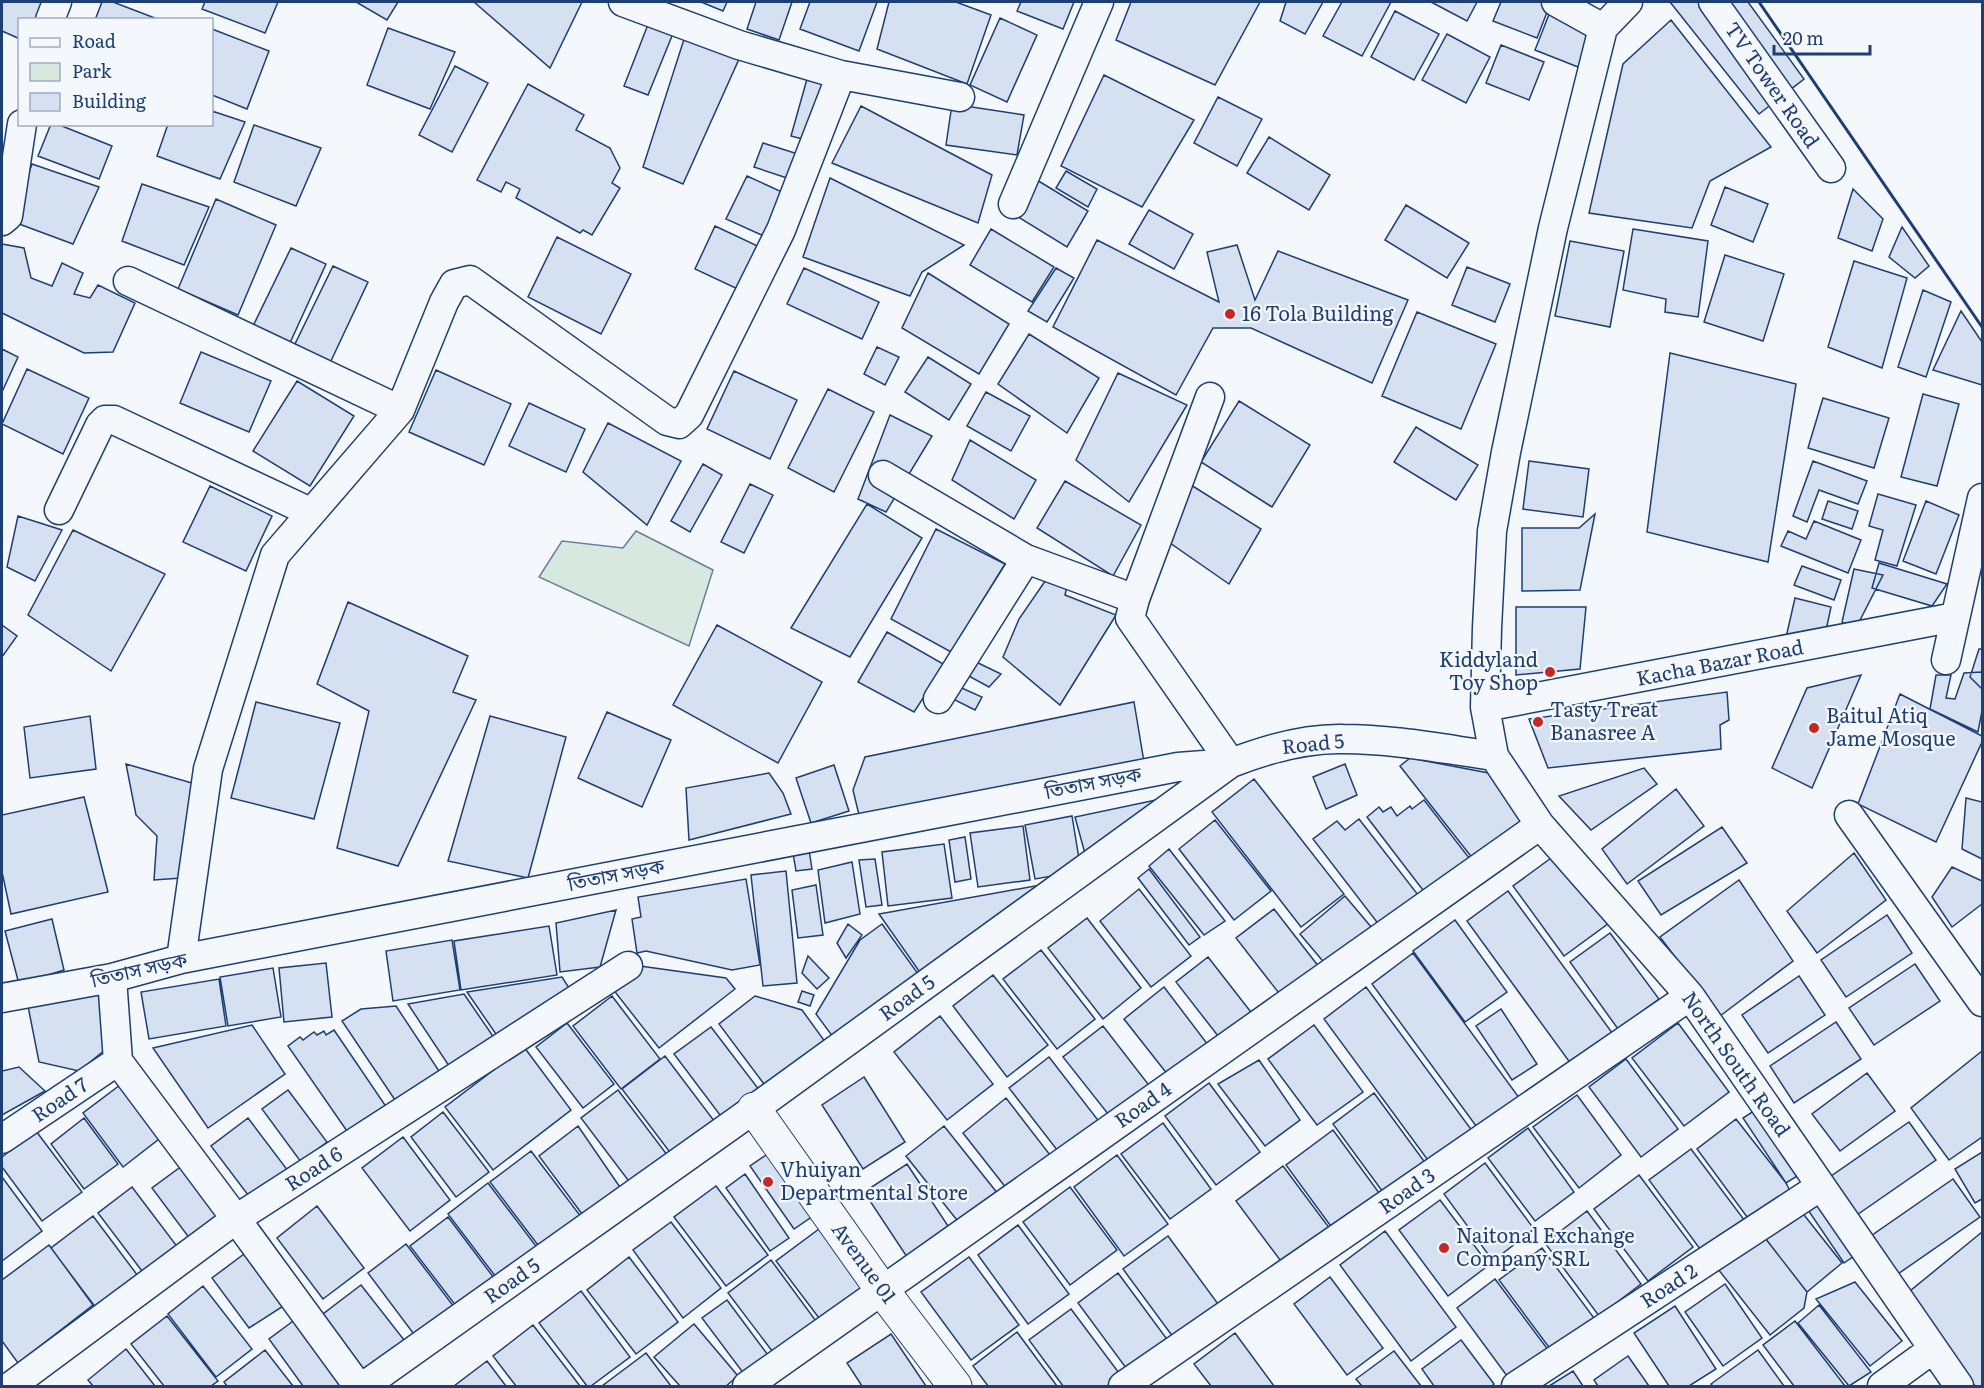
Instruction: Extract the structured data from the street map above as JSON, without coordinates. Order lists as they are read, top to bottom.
{
  "streets": {
    "street": [
      "TV Tower Road",
      "Kacha Bazar Road",
      "Road 5",
      "তিতাস সড়ক",
      "North South Road",
      "Road 7",
      "Road 4",
      "Road 6",
      "Road 3",
      "Avenue 01",
      "Road 2"
    ]
  },
  "crossings": [
    ["Road 5", "তিতাস সড়ক"],
    ["Road 5", "North South Road"],
    ["Road 5", "Avenue 01"],
    ["North South Road", "Road 4"],
    ["North South Road", "Road 3"],
    ["North South Road", "Road 2"],
    ["Road 4", "Avenue 01"]
  ],
  "places": [
    "16 Tola Building",
    "Kiddyland Toy Shop",
    "Tasty Treat Banasree A",
    "Baitul Atiq Jame Mosque",
    "Vhuiyan Departmental Store",
    "Naitonal Exchange Company SRL"
  ],
  "legend": ["Road", "Park", "Building"],
  "scale_bar": "20 m"
}
